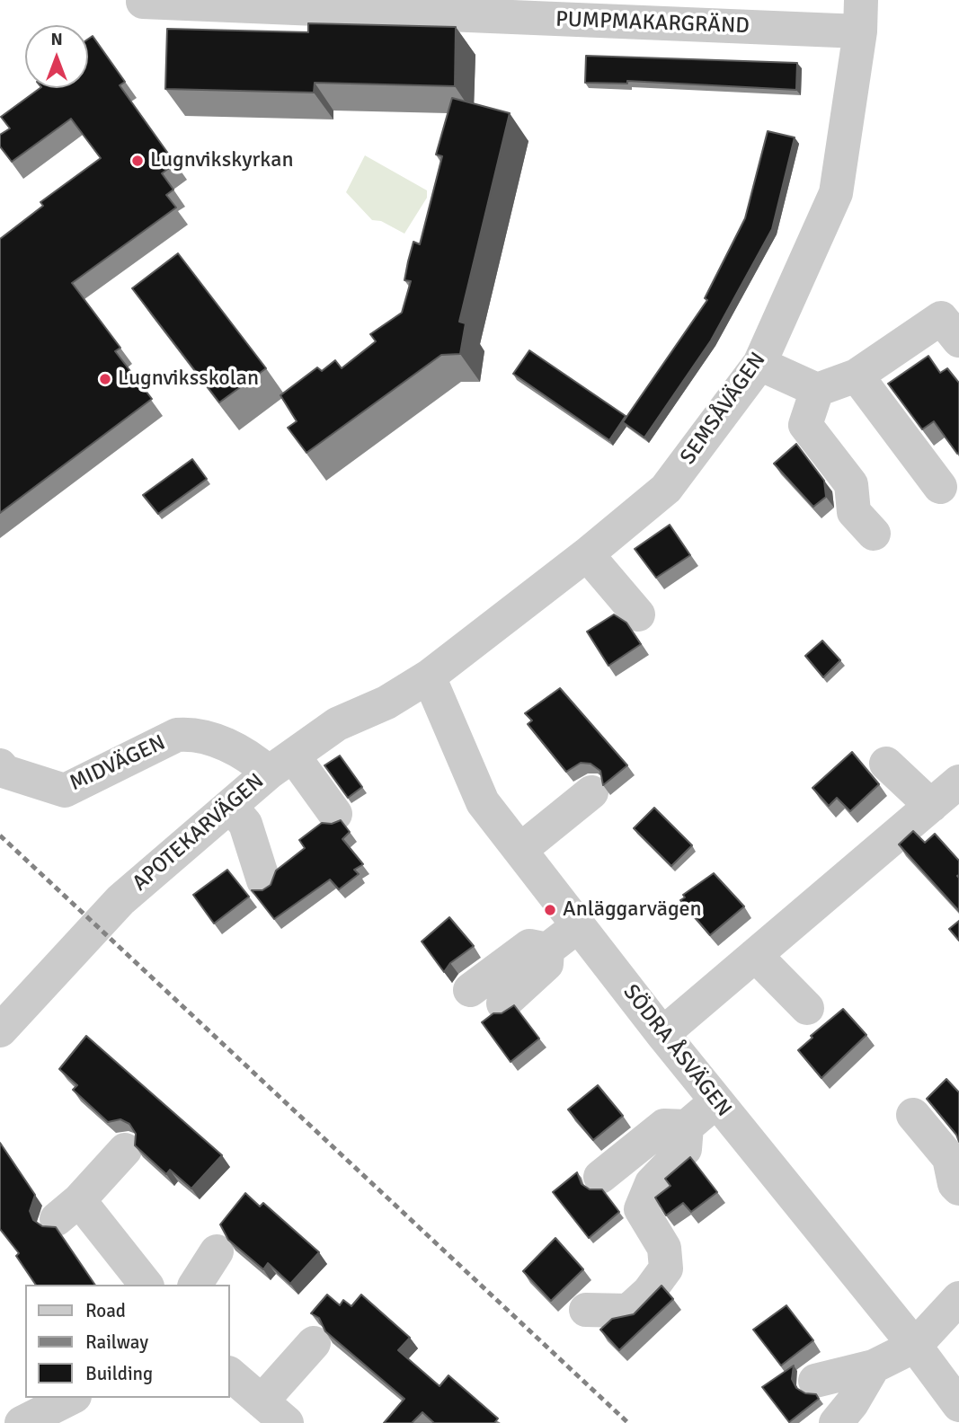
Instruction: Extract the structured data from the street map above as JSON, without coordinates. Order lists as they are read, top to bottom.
{
  "streets": {
    "street": [
      "PUMPMAKARGRÄND",
      "SEMSÅVÄGEN",
      "MIDVÄGEN",
      "APOTEKARVÄGEN",
      "SÖDRA ÅSVÄGEN"
    ]
  },
  "crossings": [
    ["PUMPMAKARGRÄND", "SEMSÅVÄGEN"],
    ["SEMSÅVÄGEN", "APOTEKARVÄGEN"],
    ["SEMSÅVÄGEN", "SÖDRA ÅSVÄGEN"],
    ["MIDVÄGEN", "APOTEKARVÄGEN"],
    ["APOTEKARVÄGEN", "SÖDRA ÅSVÄGEN"]
  ],
  "places": ["Lugnvikskyrkan", "Lugnviksskolan", "Anläggarvägen"],
  "legend": ["Road", "Railway", "Building"],
  "north": "top"
}
